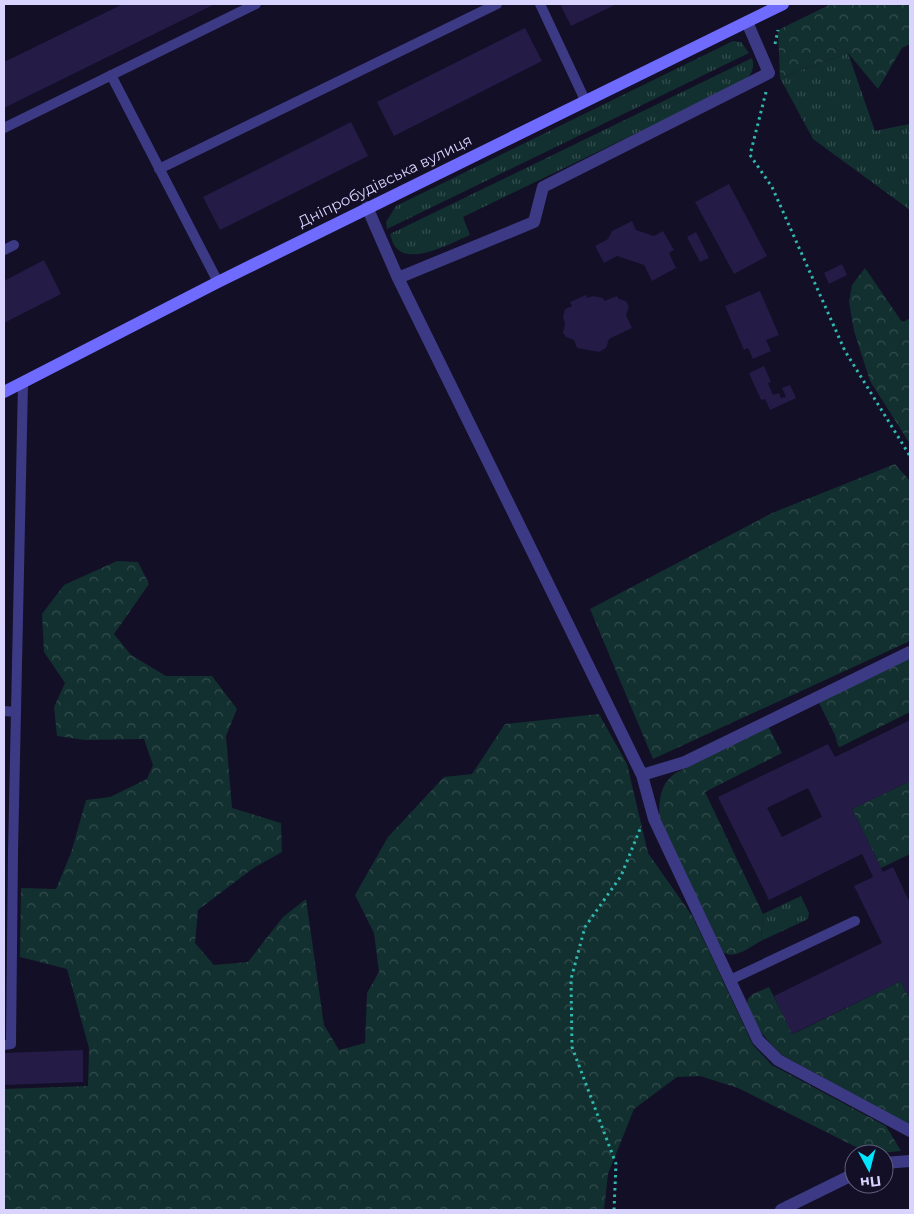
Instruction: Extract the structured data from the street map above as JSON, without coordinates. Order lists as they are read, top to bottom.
{
  "streets": {
    "street": ["Дніпробудівська вулиця"]
  },
  "north": "bottom"
}
